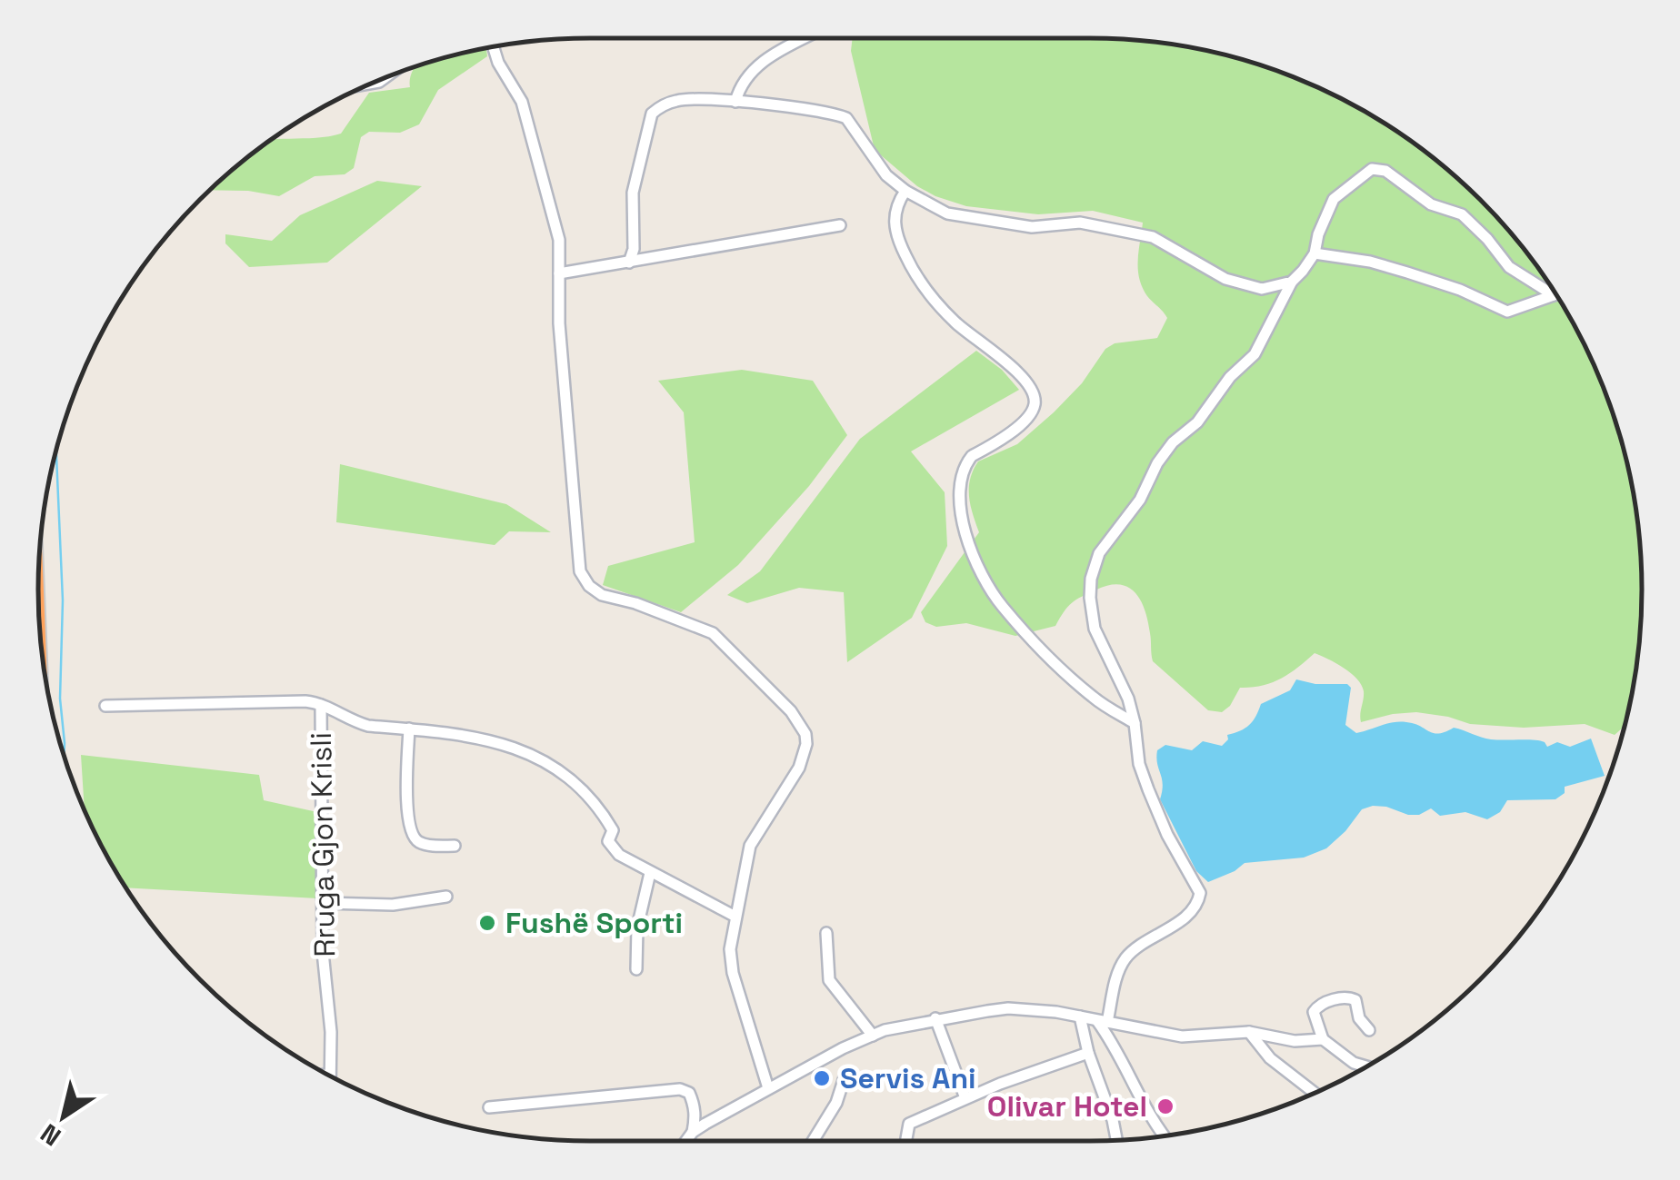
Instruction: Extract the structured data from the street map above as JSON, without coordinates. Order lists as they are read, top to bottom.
{
  "streets": {
    "street": ["Rruga Gjon Krisli"]
  },
  "places": ["Fushë Sporti", "Servis Ani", "Olivar Hotel"],
  "north": "bottom left"
}
